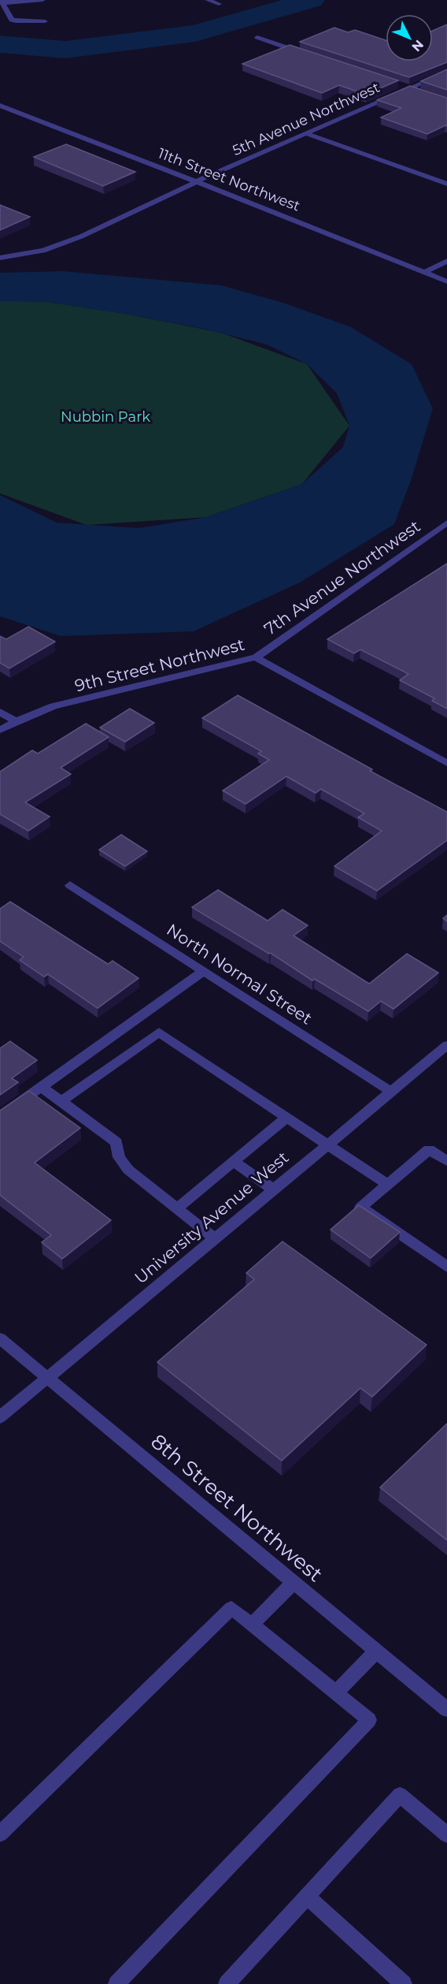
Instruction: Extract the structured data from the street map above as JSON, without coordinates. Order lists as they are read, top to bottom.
{
  "streets": {
    "street": [
      "5th Avenue Northwest",
      "11th Street Northwest",
      "7th Avenue Northwest",
      "9th Street Northwest",
      "North Normal Street",
      "University Avenue West",
      "8th Street Northwest"
    ]
  },
  "crossings": [
    ["5th Avenue Northwest", "11th Street Northwest"],
    ["7th Avenue Northwest", "9th Street Northwest"],
    ["North Normal Street", "University Avenue West"],
    ["University Avenue West", "8th Street Northwest"]
  ],
  "parks": ["Nubbin Park"],
  "north": "bottom right"
}
